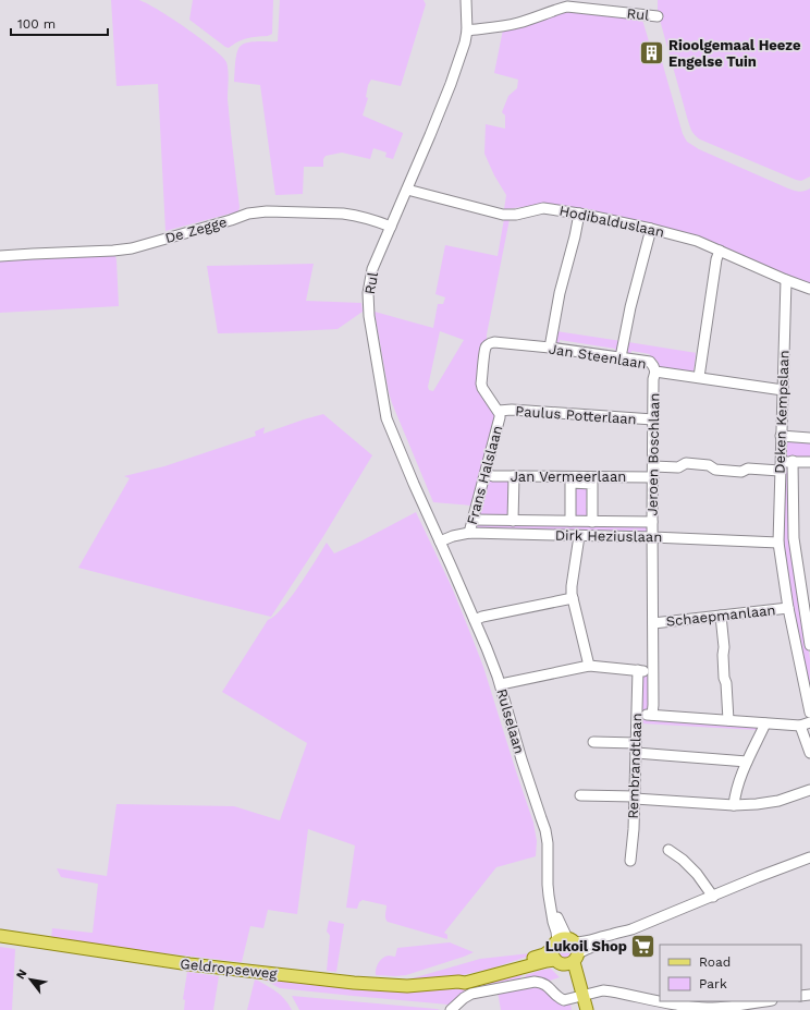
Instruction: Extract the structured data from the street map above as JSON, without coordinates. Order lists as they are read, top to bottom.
{
  "streets": {
    "main road": ["Geldropseweg"],
    "street": [
      "Rul",
      "Hodibalduslaan",
      "De Zegge",
      "Jan Steenlaan",
      "Deken Kempslaan",
      "Paulus Potterlaan",
      "Jeroen Boschlaan",
      "Frans Halslaan",
      "Jan Vermeerlaan",
      "Dirk Heziuslaan",
      "Schaepmanlaan",
      "Rulselaan",
      "Rembrandtlaan"
    ]
  },
  "crossings": [
    ["Rul", "Hodibalduslaan"],
    ["Rul", "De Zegge"],
    ["Rul", "Dirk Heziuslaan"],
    ["Rul", "Rulselaan"],
    ["Hodibalduslaan", "Deken Kempslaan"],
    ["Jan Steenlaan", "Deken Kempslaan"],
    ["Jan Steenlaan", "Jeroen Boschlaan"],
    ["Jan Steenlaan", "Frans Halslaan"],
    ["Deken Kempslaan", "Dirk Heziuslaan"],
    ["Deken Kempslaan", "Schaepmanlaan"],
    ["Paulus Potterlaan", "Jeroen Boschlaan"],
    ["Paulus Potterlaan", "Frans Halslaan"],
    ["Jeroen Boschlaan", "Jan Vermeerlaan"],
    ["Jeroen Boschlaan", "Dirk Heziuslaan"],
    ["Jeroen Boschlaan", "Rembrandtlaan"],
    ["Frans Halslaan", "Jan Vermeerlaan"],
    ["Frans Halslaan", "Dirk Heziuslaan"],
    ["Dirk Heziuslaan", "Rulselaan"],
    ["Dirk Heziuslaan", "Rembrandtlaan"],
    ["Schaepmanlaan", "Rembrandtlaan"],
    ["Rulselaan", "Geldropseweg"]
  ],
  "places": {
    "building": ["Rioolgemaal Heeze Engelse Tuin"],
    "supermarket": ["Lukoil Shop"]
  },
  "legend": ["Road", "Park"],
  "scale_bar": "100 m",
  "north": "top left"
}
